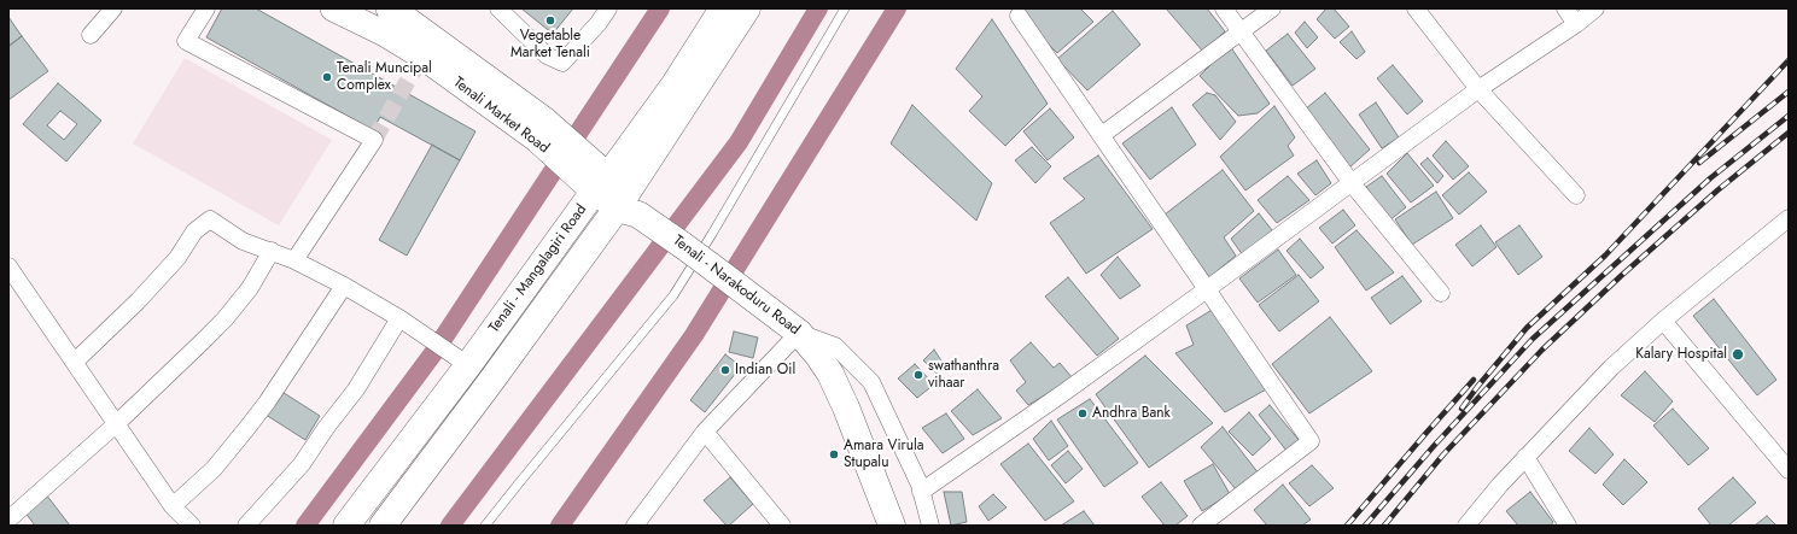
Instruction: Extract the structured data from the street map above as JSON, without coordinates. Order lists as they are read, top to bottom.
{
  "streets": {
    "main road": ["Tenali - Mangalagiri Road", "Tenali - Narakoduru Road"],
    "street": ["Tenali Market Road"]
  },
  "crossings": [
    ["Tenali Market Road", "Tenali - Mangalagiri Road"],
    ["Tenali Market Road", "Tenali - Narakoduru Road"],
    ["Tenali - Mangalagiri Road", "Tenali - Narakoduru Road"]
  ],
  "places": [
    "Vegetable Market Tenali",
    "Tenali Muncipal Complex",
    "Kalary Hospital",
    "Indian Oil",
    "swathanthra vihaar",
    "Andhra Bank",
    "Amara Virula Stupalu"
  ]
}
